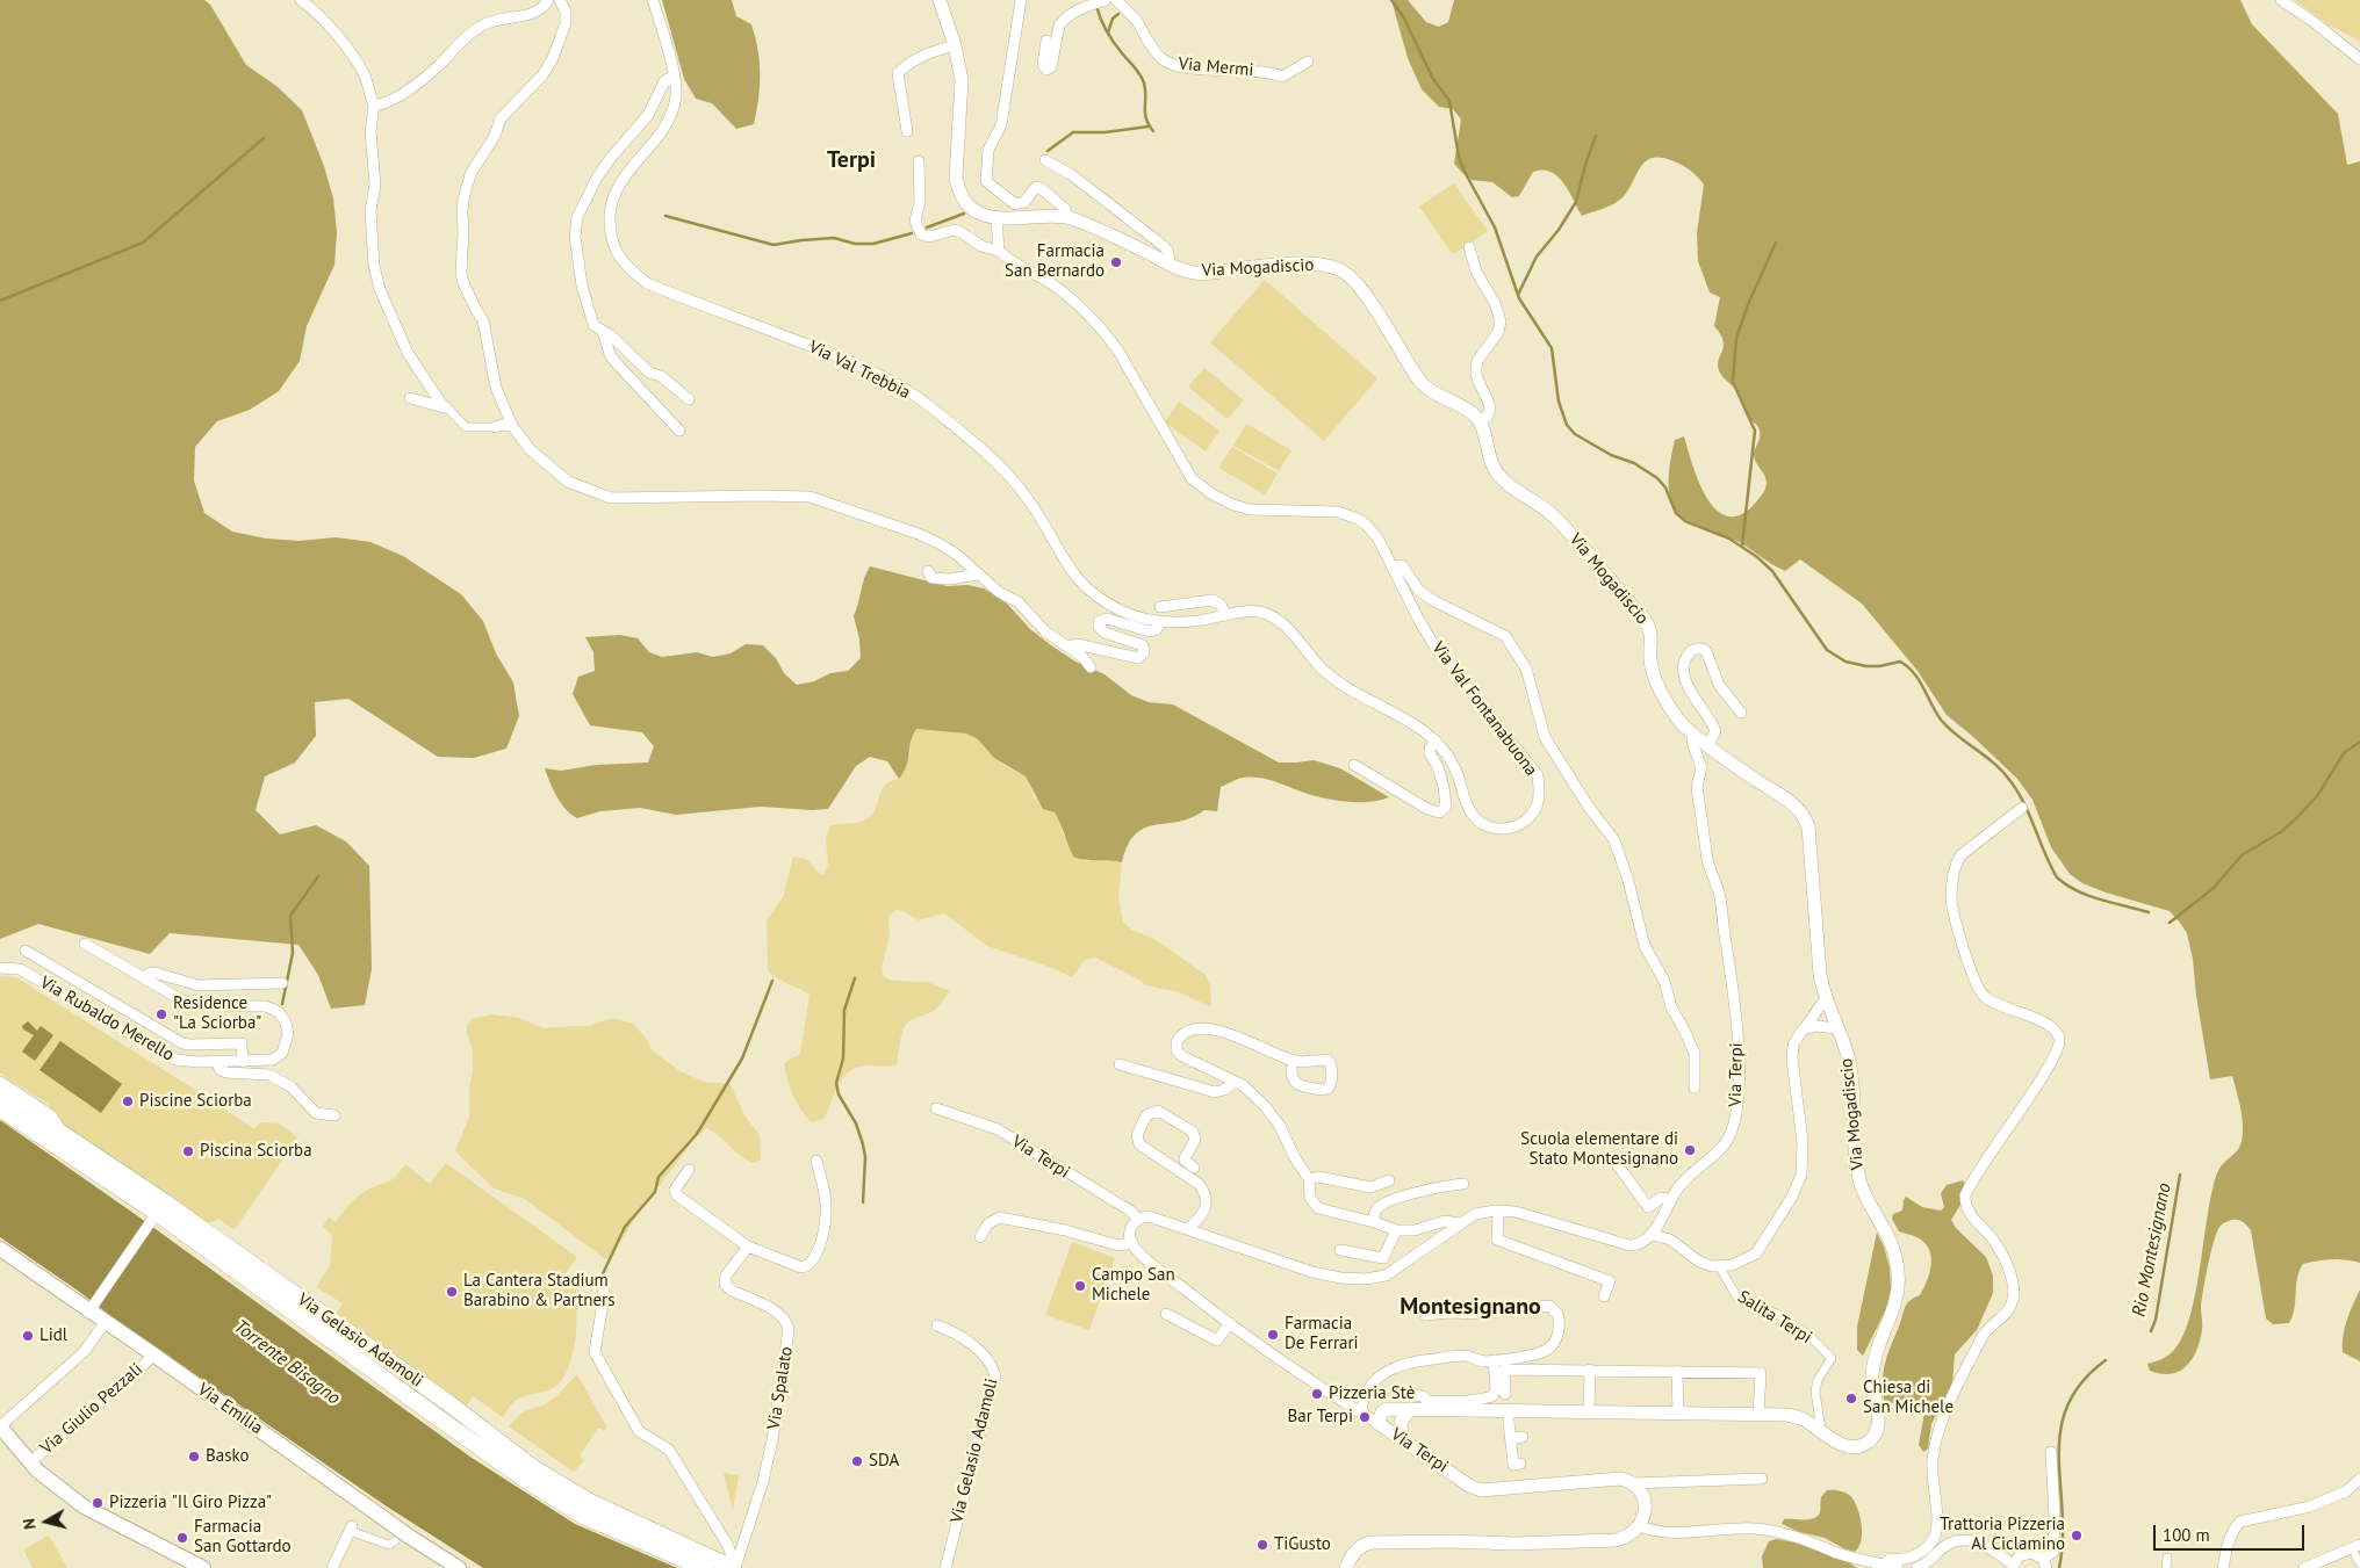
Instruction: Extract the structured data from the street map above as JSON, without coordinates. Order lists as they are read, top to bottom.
{
  "streets": {
    "main road": ["Via Gelasio Adamoli", "Via Emilia"],
    "street": [
      "Via Mermi",
      "Via Mogadiscio",
      "Via Val Trebbia",
      "Via Val Fontanabuona",
      "Via Rubaldo Merello",
      "Via Terpi",
      "Salita Terpi",
      "Via Spalato",
      "Via Giulio Pezzali"
    ]
  },
  "crossings": [
    ["Via Mogadiscio", "Via Terpi"],
    ["Via Mogadiscio", "Salita Terpi"],
    ["Via Val Trebbia", "Via Val Fontanabuona"],
    ["Via Gelasio Adamoli", "Via Spalato"],
    ["Via Giulio Pezzali", "Via Emilia"]
  ],
  "districts": ["Terpi", "Montesignano"],
  "water": ["Rio Montesignano", "Torrente Bisagno"],
  "places": [
    "Farmacia San Bernardo",
    "Residence \"La Sciorba\"",
    "Piscine Sciorba",
    "Scuola elementare di Stato Montesignano",
    "Piscina Sciorba",
    "Campo San Michele",
    "La Cantera Stadium Barabino & Partners",
    "Farmacia De Ferrari",
    "Lidl",
    "Pizzeria Stè",
    "Chiesa di San Michele",
    "Bar Terpi",
    "Basko",
    "SDA",
    "Pizzeria \"Il Giro Pizza\"",
    "Trattoria Pizzeria Al Ciclamino",
    "Farmacia San Gottardo",
    "TiGusto"
  ],
  "scale_bar": "100 m",
  "north": "left"
}
